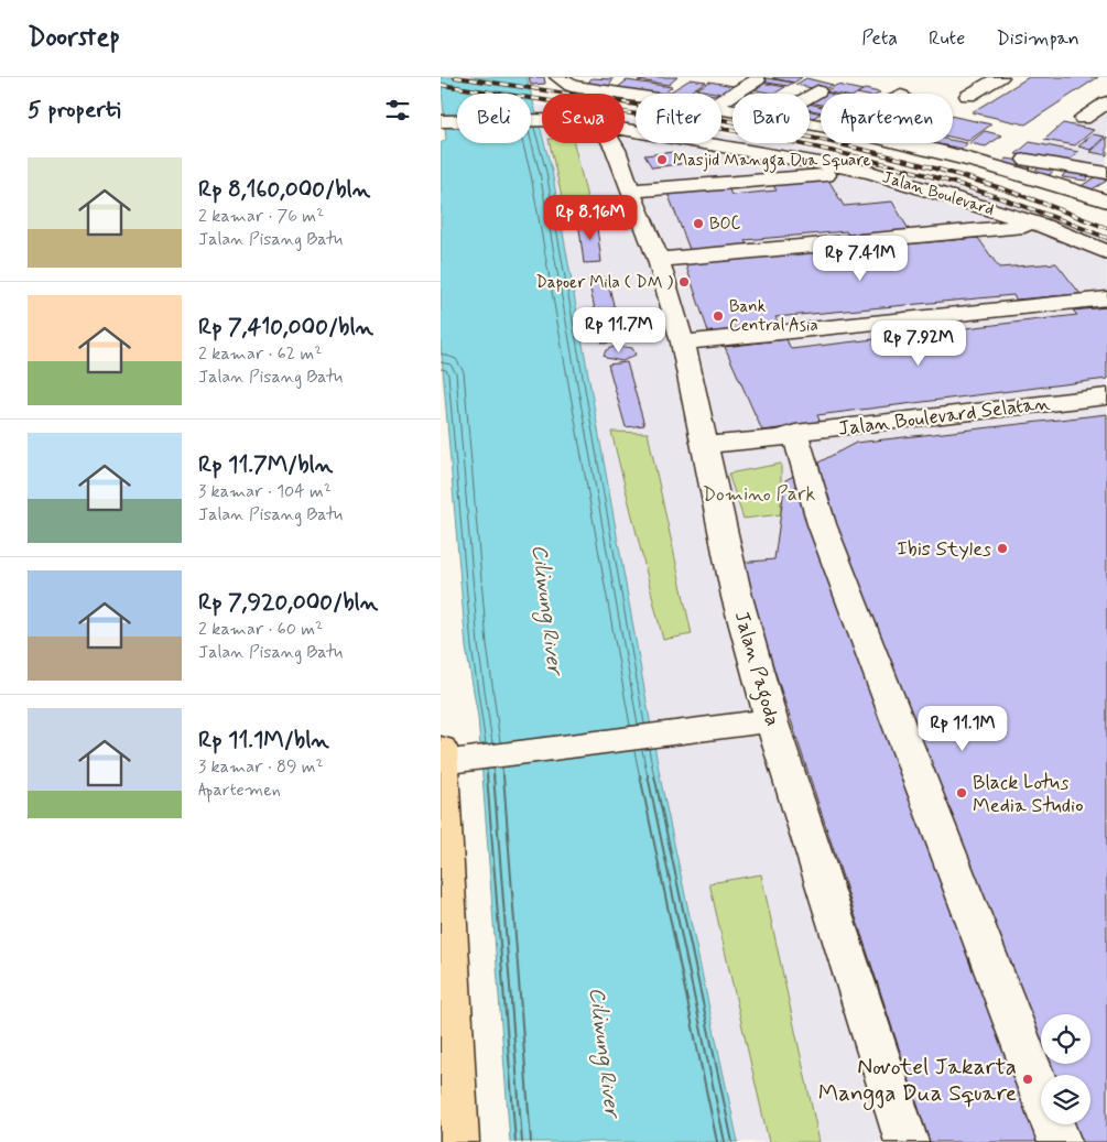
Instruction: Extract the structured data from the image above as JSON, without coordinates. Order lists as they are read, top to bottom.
{
  "streets": {
    "street": ["Jalan Boulevard", "Jalan Boulevard Selatan", "Jalan Pagoda"]
  },
  "crossings": [
    ["Jalan Boulevard Selatan", "Jalan Pagoda"]
  ],
  "water": ["Ciliwung River"],
  "parks": ["Domino Park"],
  "places": [
    "Masjid Mangga Dua Square",
    "BOC",
    "Dapoer Mila ( DM )",
    "Bank Central Asia",
    "Ibis Styles",
    "Black Lotus Media Studio",
    "Novotel Jakarta Mangga Dua Square"
  ],
  "page": {
    "header": "Doorstep",
    "nav": ["Peta", "Rute", "Disimpan"],
    "heading": "5 properti",
    "chip": [
      "Beli",
      "Sewa",
      "Filter",
      "Baru",
      "Apartemen"
    ],
    "list": [
      {
        "name": "Rp 8,160,000/bln",
        "note": "2 kamar · 76 m² · Jalan Pisang Batu"
      },
      {
        "name": "Rp 7,410,000/bln",
        "note": "2 kamar · 62 m² · Jalan Pisang Batu"
      },
      {
        "name": "Rp 11.7M/bln",
        "note": "3 kamar · 104 m² · Jalan Pisang Batu"
      },
      {
        "name": "Rp 7,920,000/bln",
        "note": "2 kamar · 60 m² · Jalan Pisang Batu"
      },
      {
        "name": "Rp 11.1M/bln",
        "note": "3 kamar · 89 m² · Apartemen"
      }
    ],
    "price": [
      "Rp 8.16M",
      "Rp 7.41M",
      "Rp 11.7M",
      "Rp 7.92M",
      "Rp 11.1M"
    ]
  }
}
